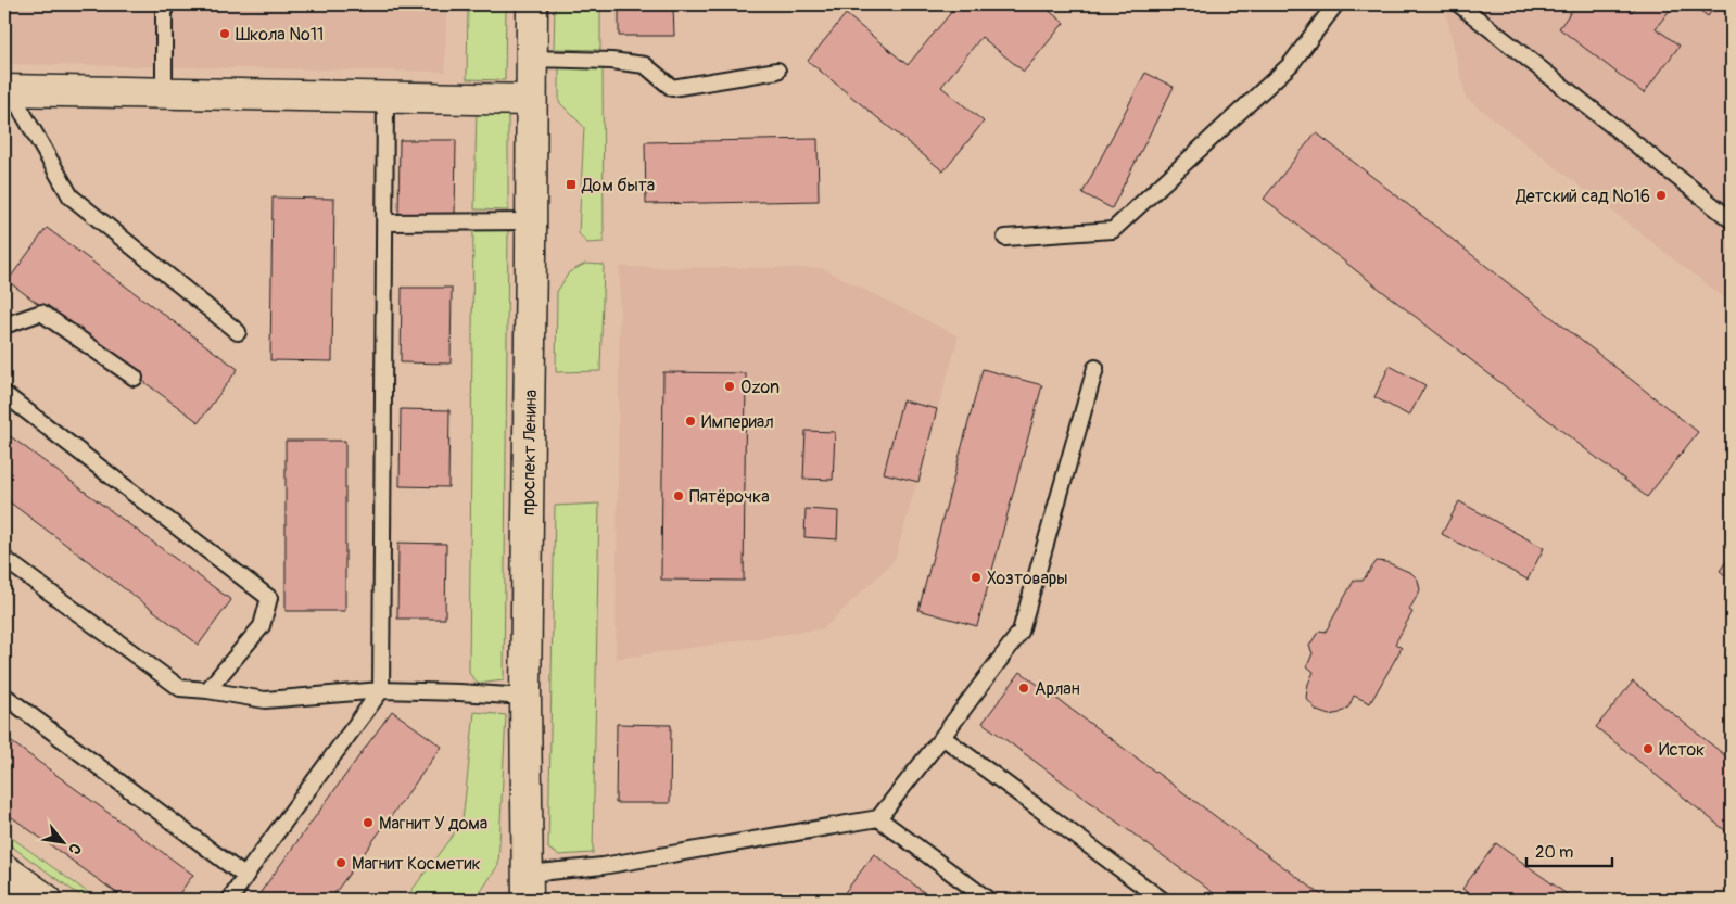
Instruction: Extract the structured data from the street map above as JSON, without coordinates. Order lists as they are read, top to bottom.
{
  "streets": {
    "street": ["проспект Ленина"]
  },
  "places": {
    "other": [
      "Школа №11",
      "Детский сад №16",
      "Ozon",
      "Империал",
      "Пятёрочка",
      "Хозтовары",
      "Арлан",
      "Исток",
      "Магнит У дома",
      "Магнит Косметик"
    ],
    "transit": ["Дом быта"]
  },
  "scale_bar": "20 m",
  "north": "bottom right"
}
